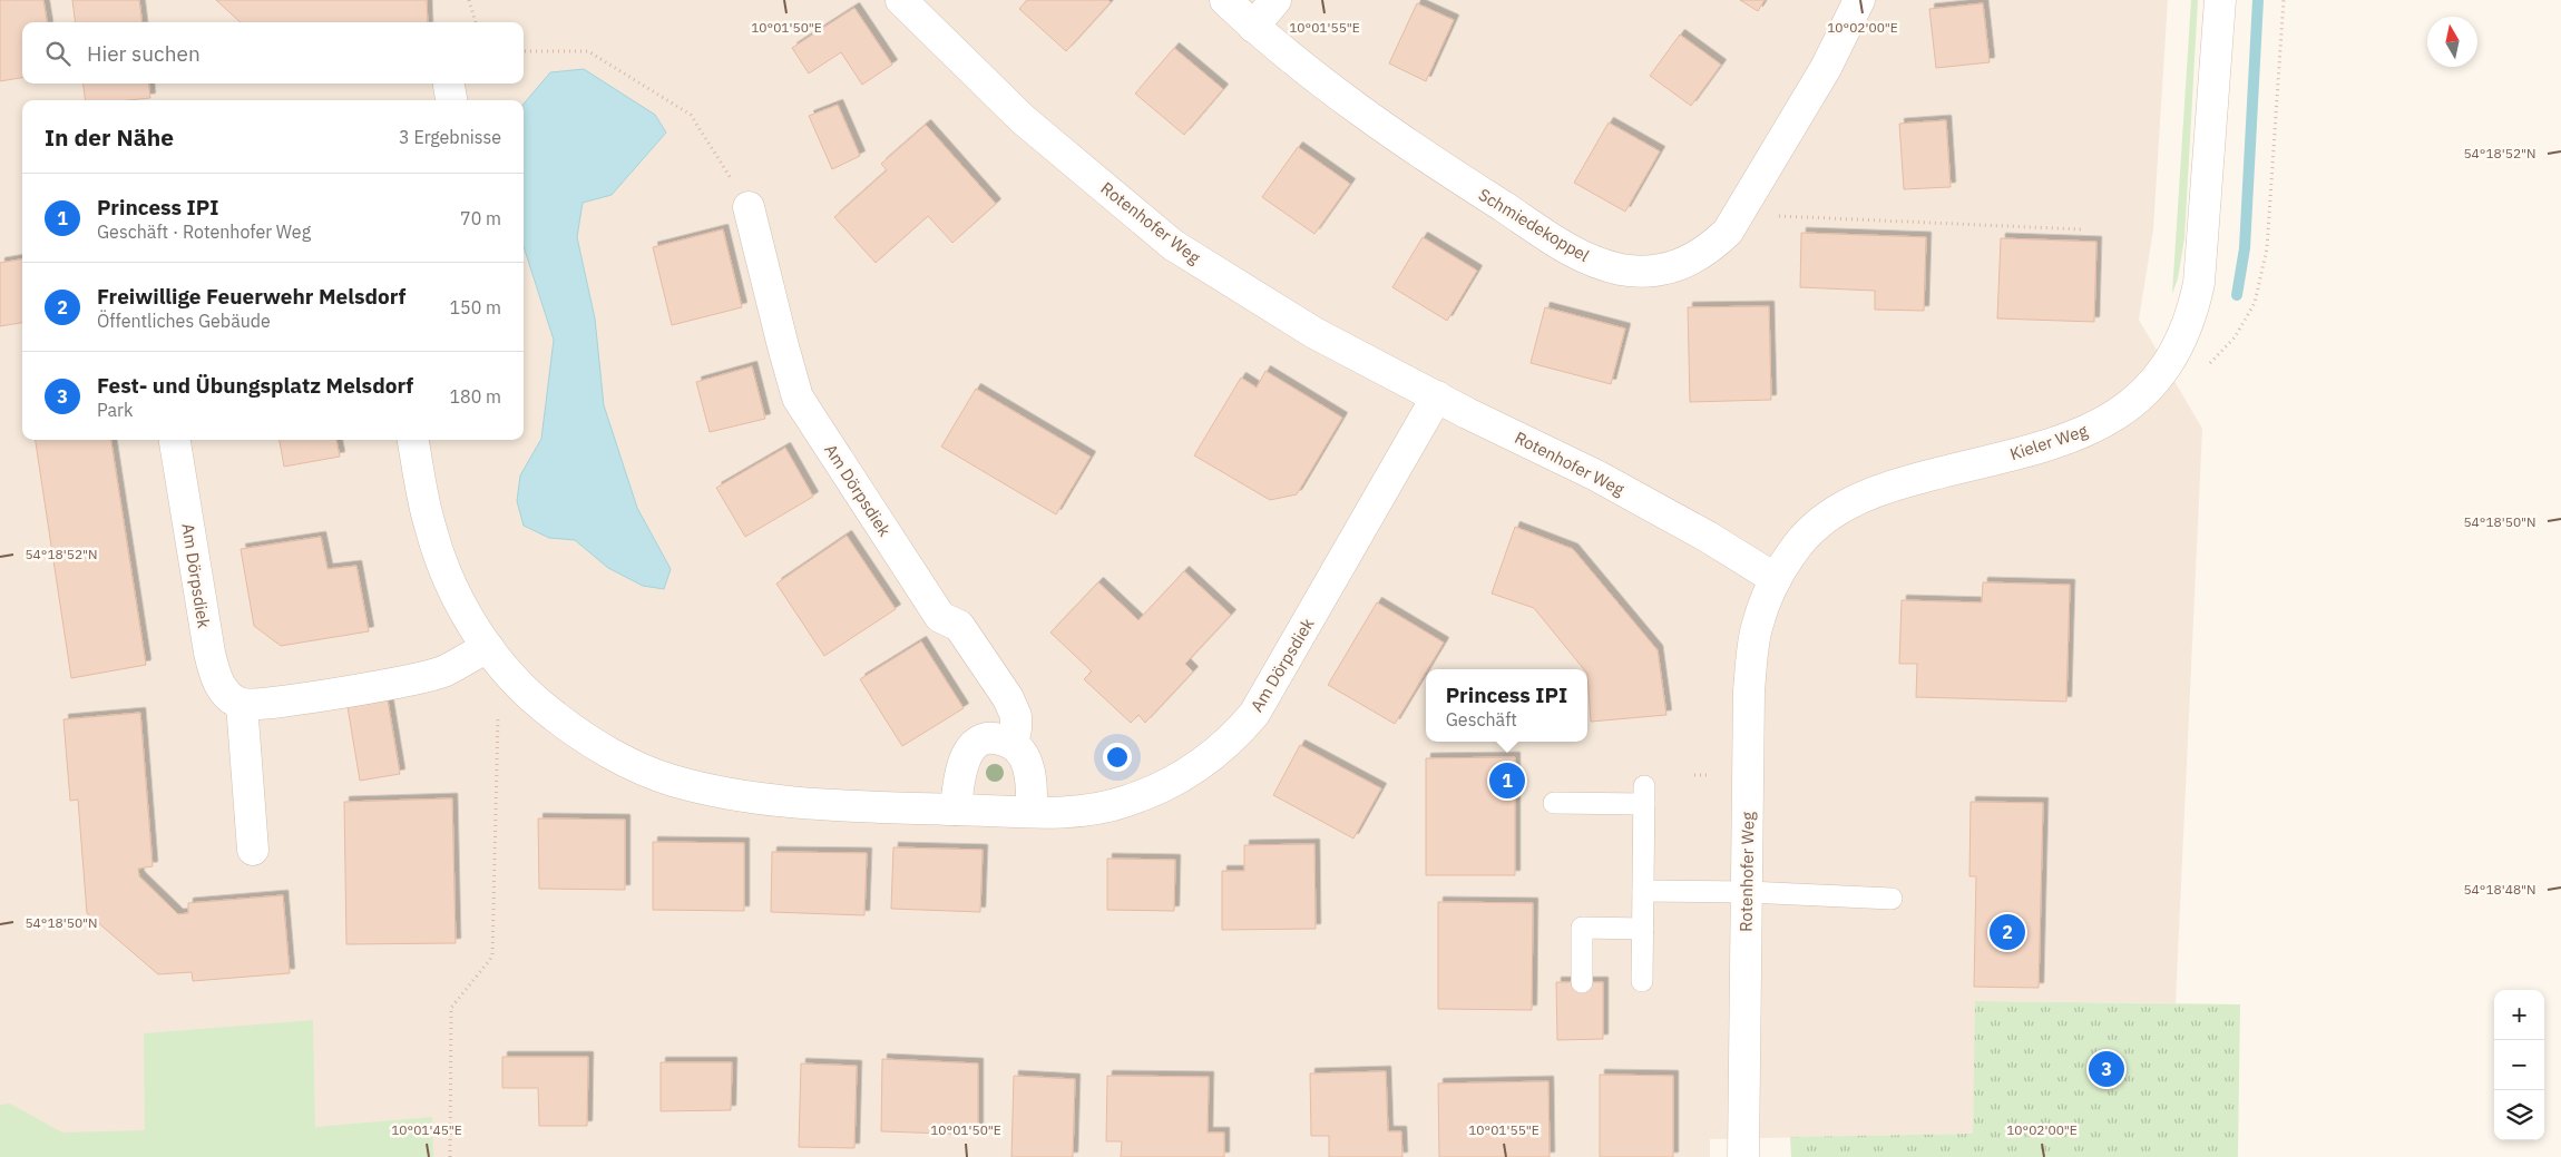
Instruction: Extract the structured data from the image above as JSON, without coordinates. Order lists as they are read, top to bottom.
{
  "streets": {
    "street": [
      "Rotenhofer Weg",
      "Schmiedekoppel",
      "Kieler Weg",
      "Am Dörpsdiek"
    ]
  },
  "crossings": [
    ["Rotenhofer Weg", "Kieler Weg"],
    ["Rotenhofer Weg", "Am Dörpsdiek"]
  ],
  "north": "top",
  "page": {
    "search": "Hier suchen",
    "heading": ["In der Nähe", "3 Ergebnisse"],
    "list": [
      {
        "mark": "1",
        "name": "Princess IPI",
        "note": "Geschäft · Rotenhofer Weg",
        "value": "70 m"
      },
      {
        "mark": "2",
        "name": "Freiwillige Feuerwehr Melsdorf",
        "note": "Öffentliches Gebäude",
        "value": "150 m"
      },
      {
        "mark": "3",
        "name": "Fest- und Übungsplatz Melsdorf",
        "note": "Park",
        "value": "180 m"
      }
    ],
    "popup": ["Princess IPI", "Geschäft"],
    "pins": ["1", "2", "3"],
    "map_buttons": ["+", "−"]
  },
  "coordinates": [
    "10°01'50\"E",
    "10°01'55\"E",
    "10°02'00\"E",
    "54°18'52\"N",
    "54°18'50\"N",
    "54°18'48\"N",
    "10°01'45\"E"
  ]
}
